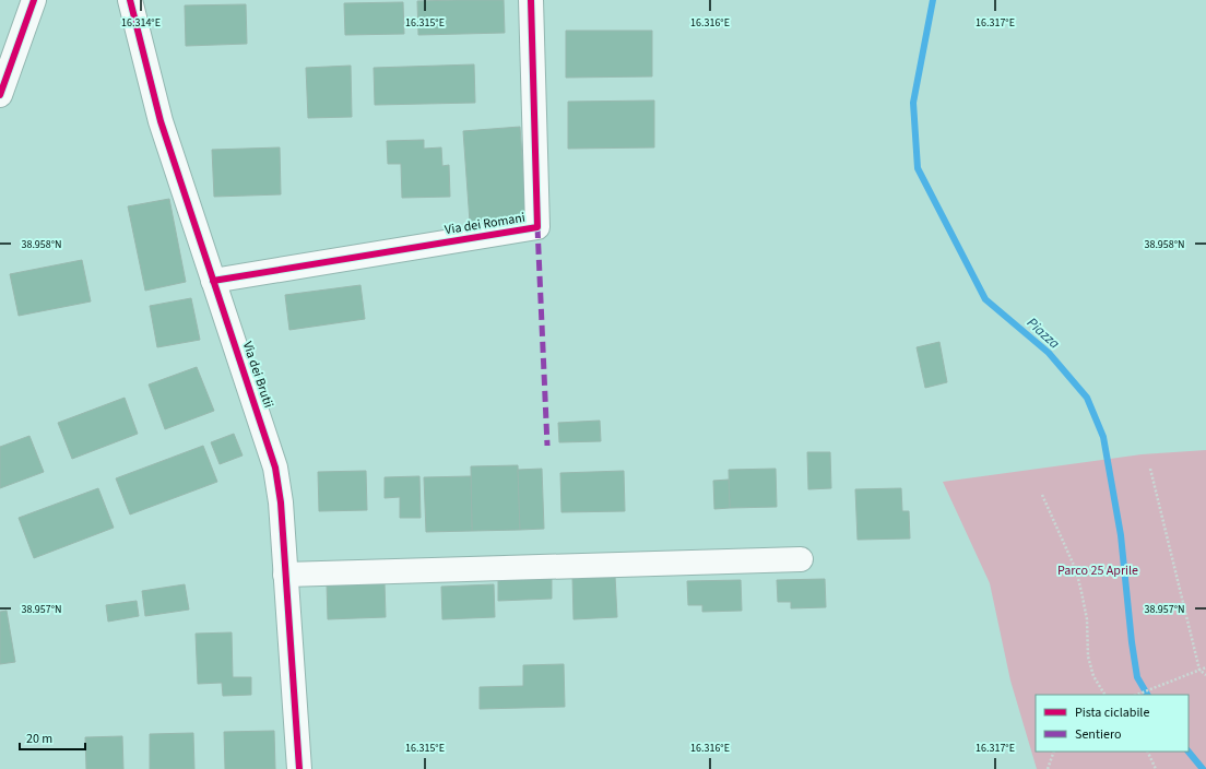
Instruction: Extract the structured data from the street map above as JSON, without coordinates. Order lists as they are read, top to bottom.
{
  "streets": {
    "street": ["Via dei Romani", "Via dei Brutii"]
  },
  "crossings": [
    ["Via dei Romani", "Via dei Brutii"]
  ],
  "water": ["Piazza"],
  "parks": ["Parco 25 Aprile"],
  "legend": ["Pista ciclabile", "Sentiero"],
  "scale_bar": "20 m",
  "coordinates": [
    "16.314°E",
    "16.315°E",
    "16.316°E",
    "16.317°E",
    "38.958°N",
    "38.957°N"
  ]
}
